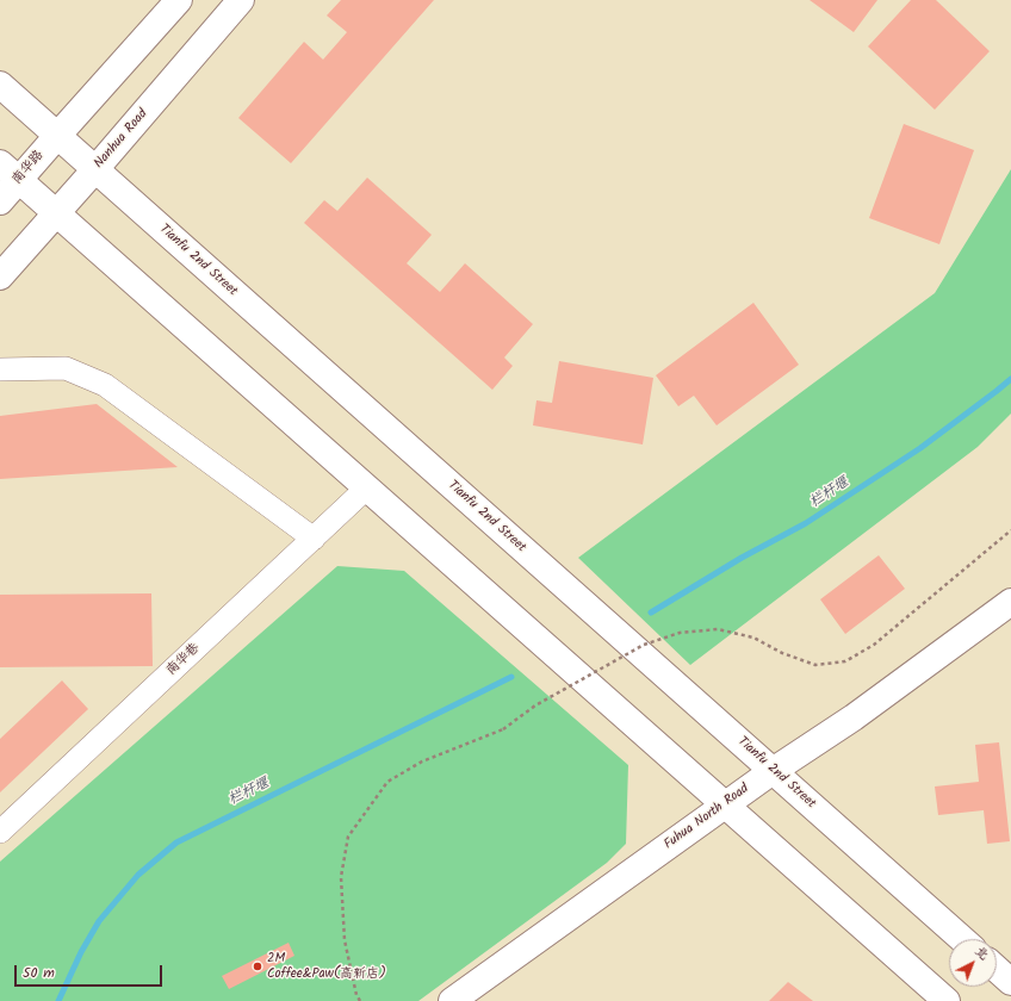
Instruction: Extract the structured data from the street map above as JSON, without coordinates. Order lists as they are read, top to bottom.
{
  "streets": {
    "main road": [
      "Nanhua Road",
      "南华路",
      "Tianfu 2nd Street",
      "Fuhua North Road"
    ],
    "street": ["南华巷"]
  },
  "crossings": [
    ["Nanhua Road", "Tianfu 2nd Street"],
    ["南华路", "Tianfu 2nd Street"],
    ["Tianfu 2nd Street", "Fuhua North Road"]
  ],
  "water": ["栏杆堰"],
  "places": ["2M Coffee&Paw(高新店)"],
  "scale_bar": "50 m",
  "north": "top right"
}
